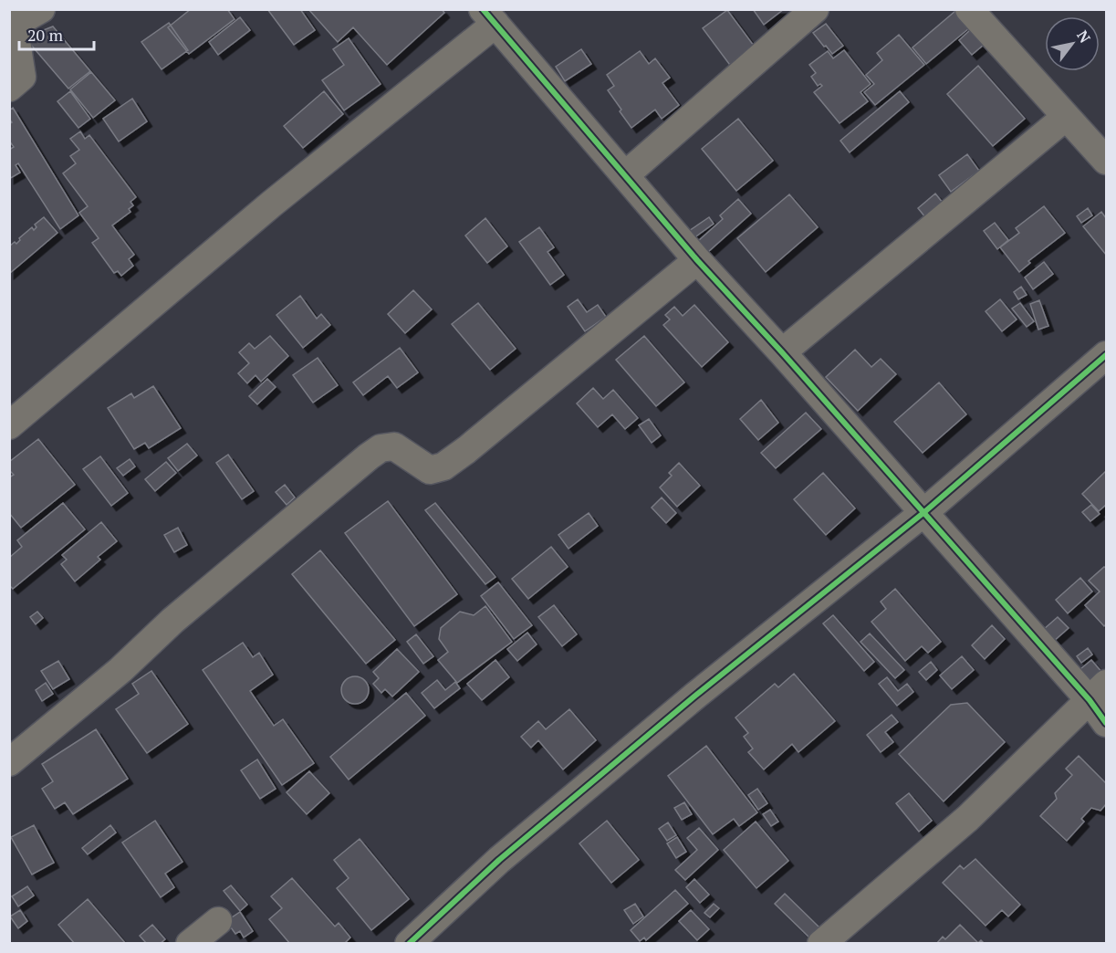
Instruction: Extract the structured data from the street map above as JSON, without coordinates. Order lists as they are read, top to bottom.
{
  "scale_bar": "20 m",
  "north": "top right"
}
